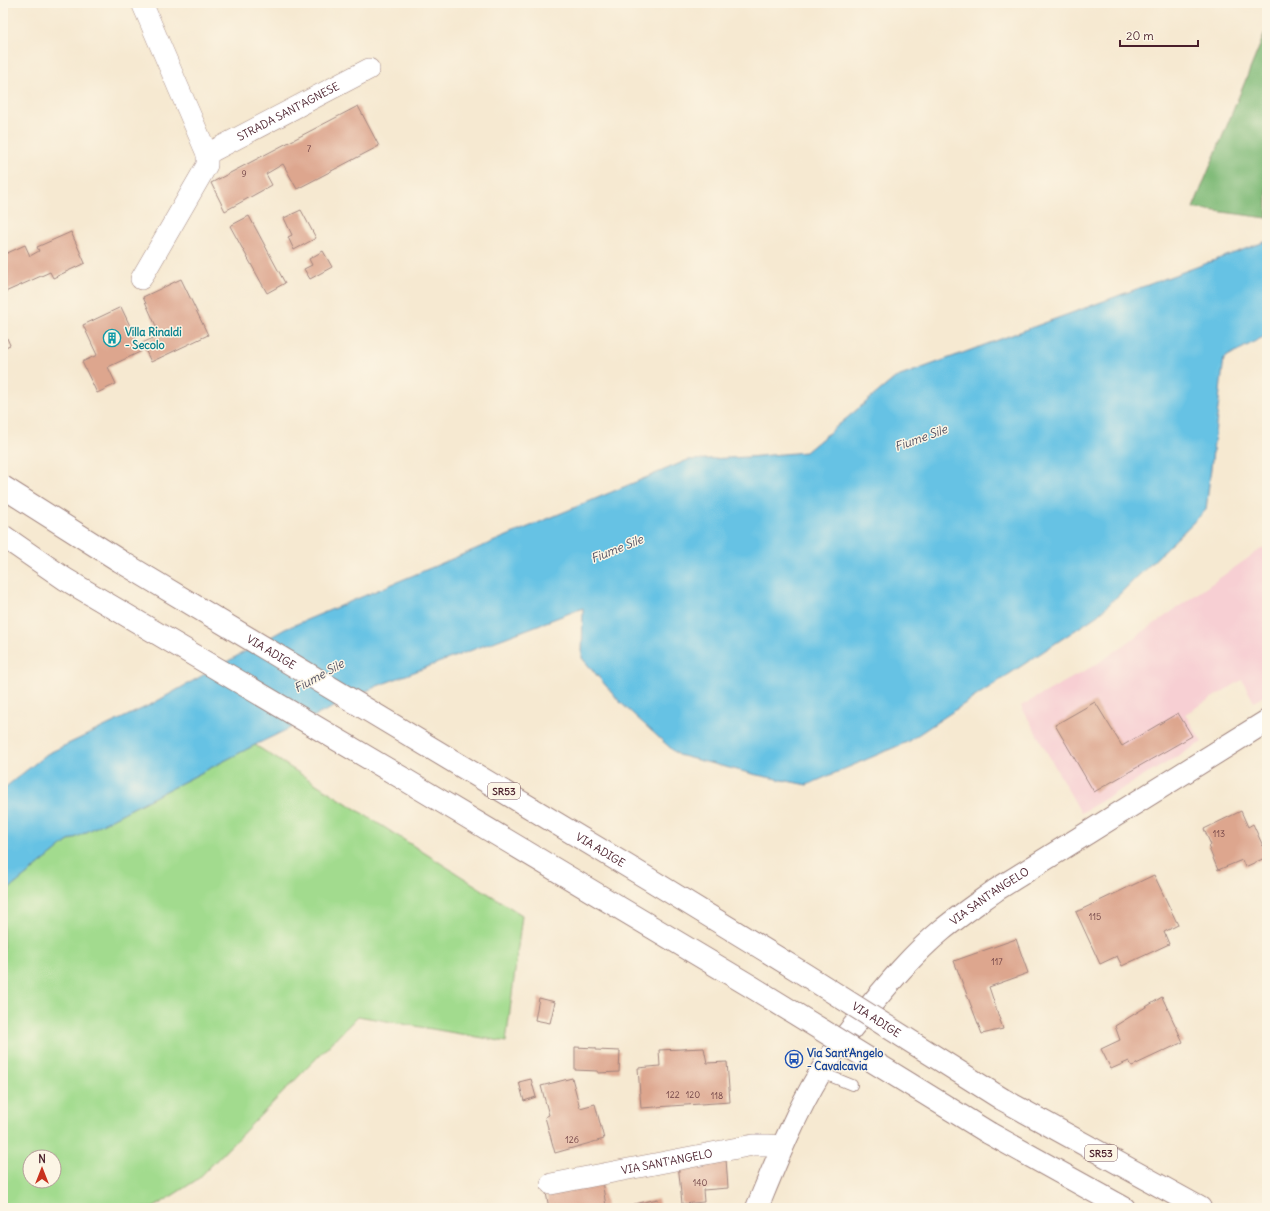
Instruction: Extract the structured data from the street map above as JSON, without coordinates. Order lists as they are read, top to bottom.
{
  "streets": {
    "main road": ["VIA ADIGE", "SR53", "VIA SANT'ANGELO"],
    "street": ["STRADA SANT'AGNESE"]
  },
  "water": ["Fiume Sile"],
  "places": {
    "building": ["Villa Rinaldi - Secolo"],
    "bus stop": ["Via Sant'Angelo - Cavalcavia"]
  },
  "house_numbers": [
    "7",
    "9",
    "113",
    "115",
    "117",
    "122",
    "120",
    "118",
    "126",
    "140"
  ],
  "scale_bar": "20 m",
  "north": "top"
}
